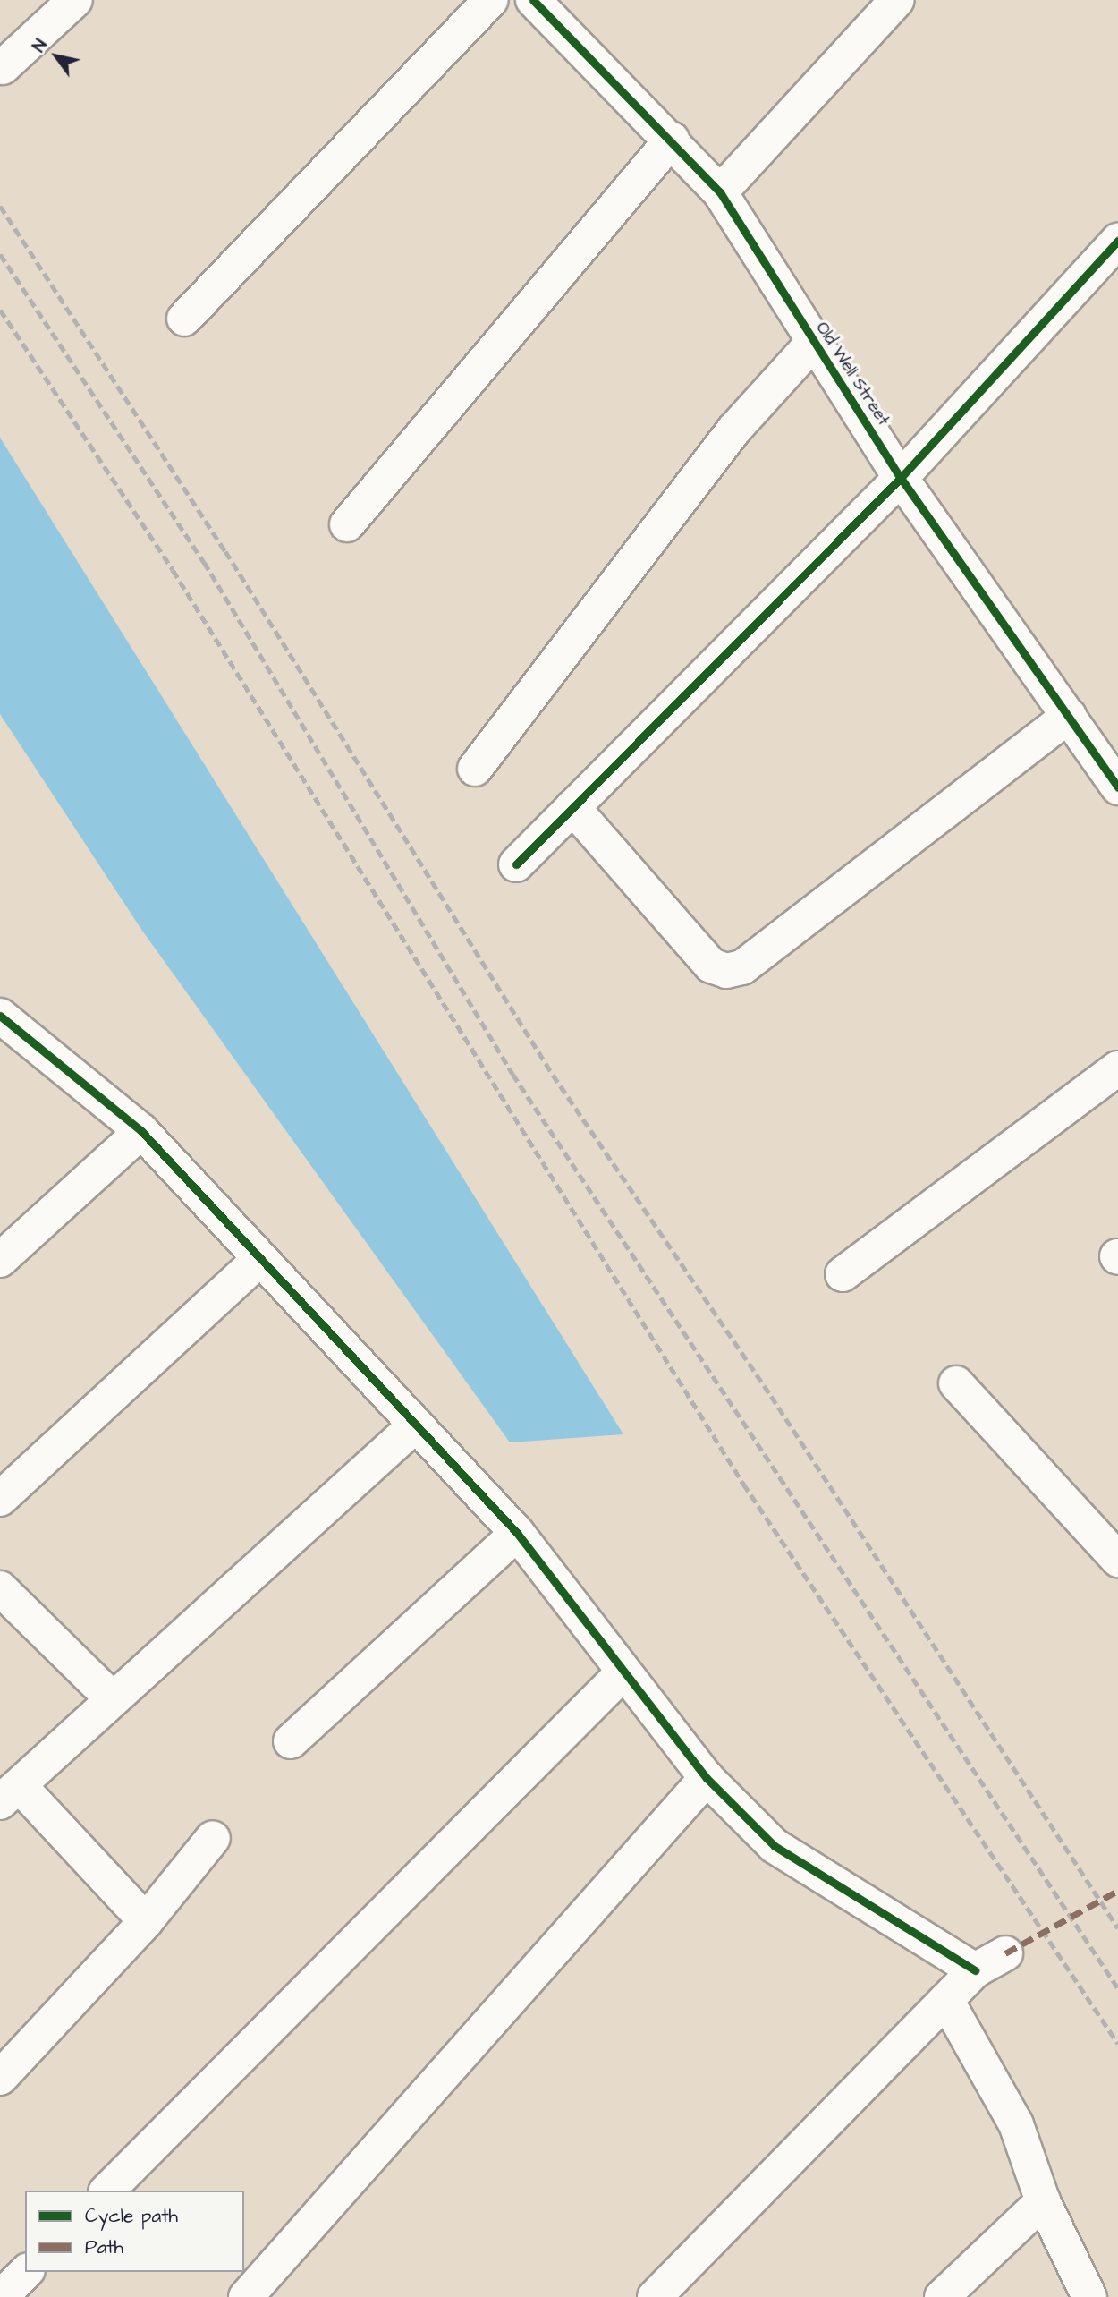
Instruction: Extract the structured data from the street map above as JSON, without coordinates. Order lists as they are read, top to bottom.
{
  "streets": {
    "street": ["Old Well Street"]
  },
  "legend": ["Cycle path", "Path"],
  "north": "top left"
}
